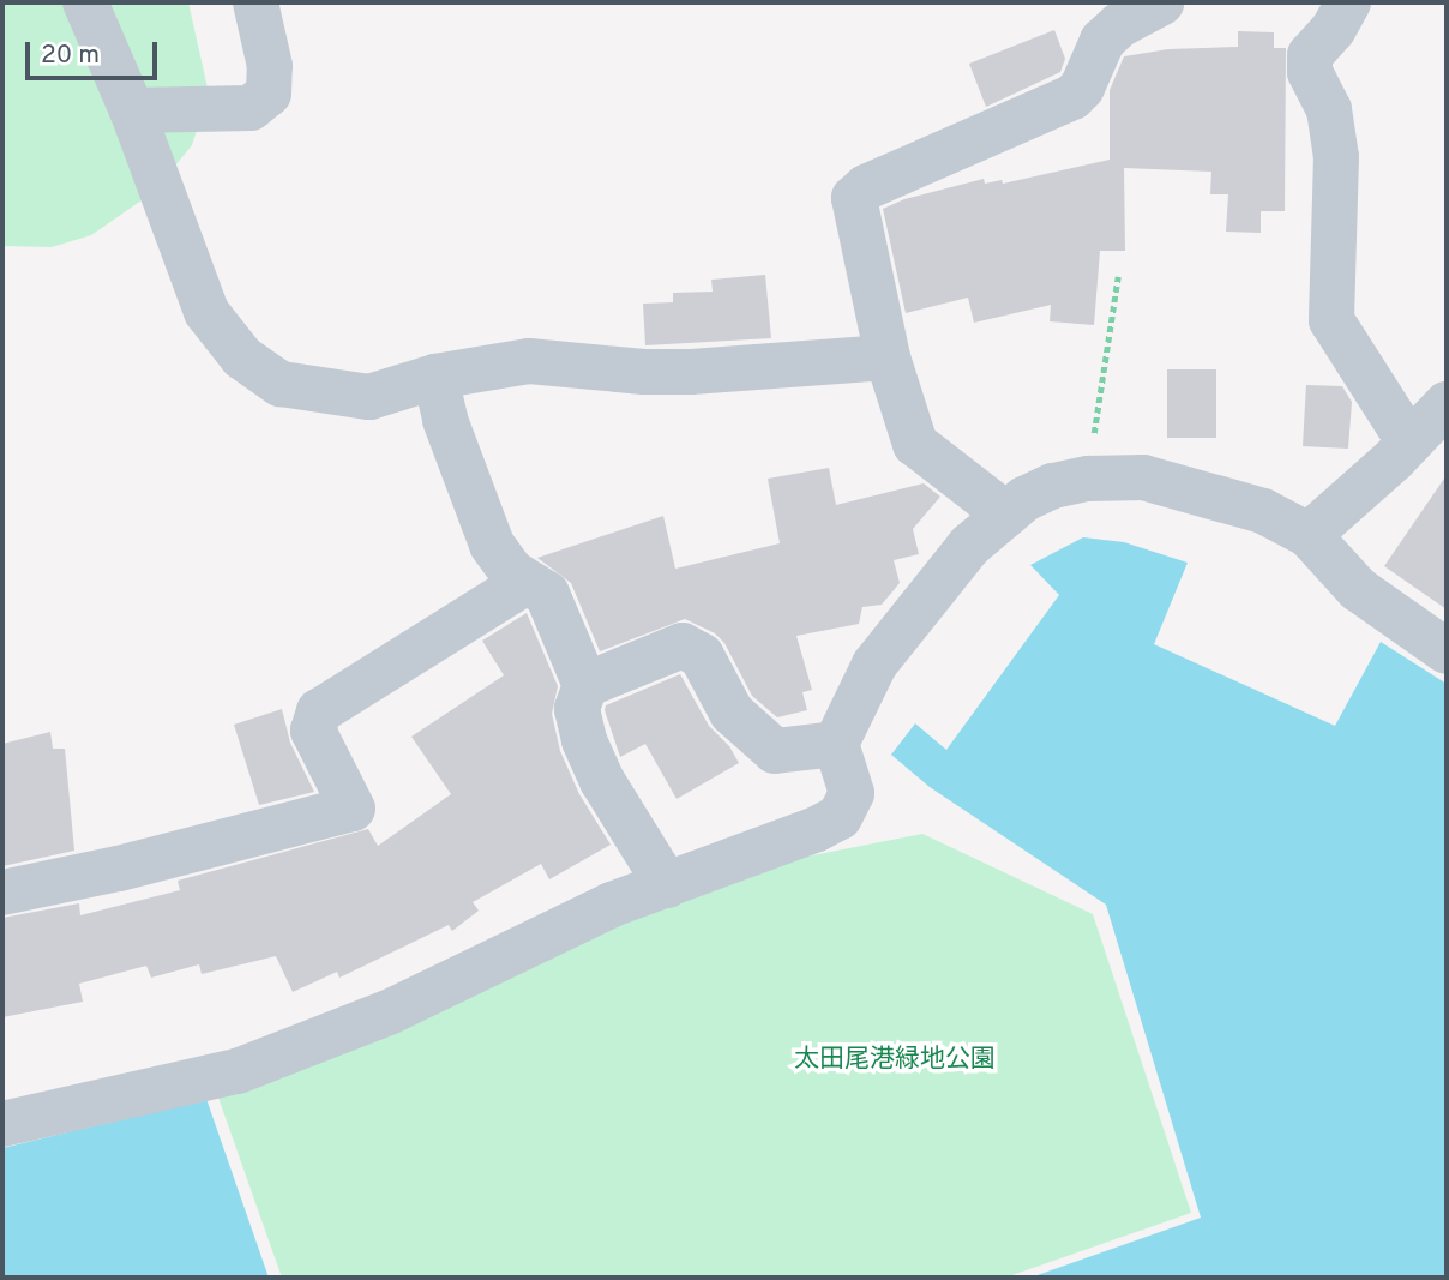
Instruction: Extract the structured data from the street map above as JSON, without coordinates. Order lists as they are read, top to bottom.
{
  "parks": ["太田尾港緑地公園"],
  "scale_bar": "20 m"
}
